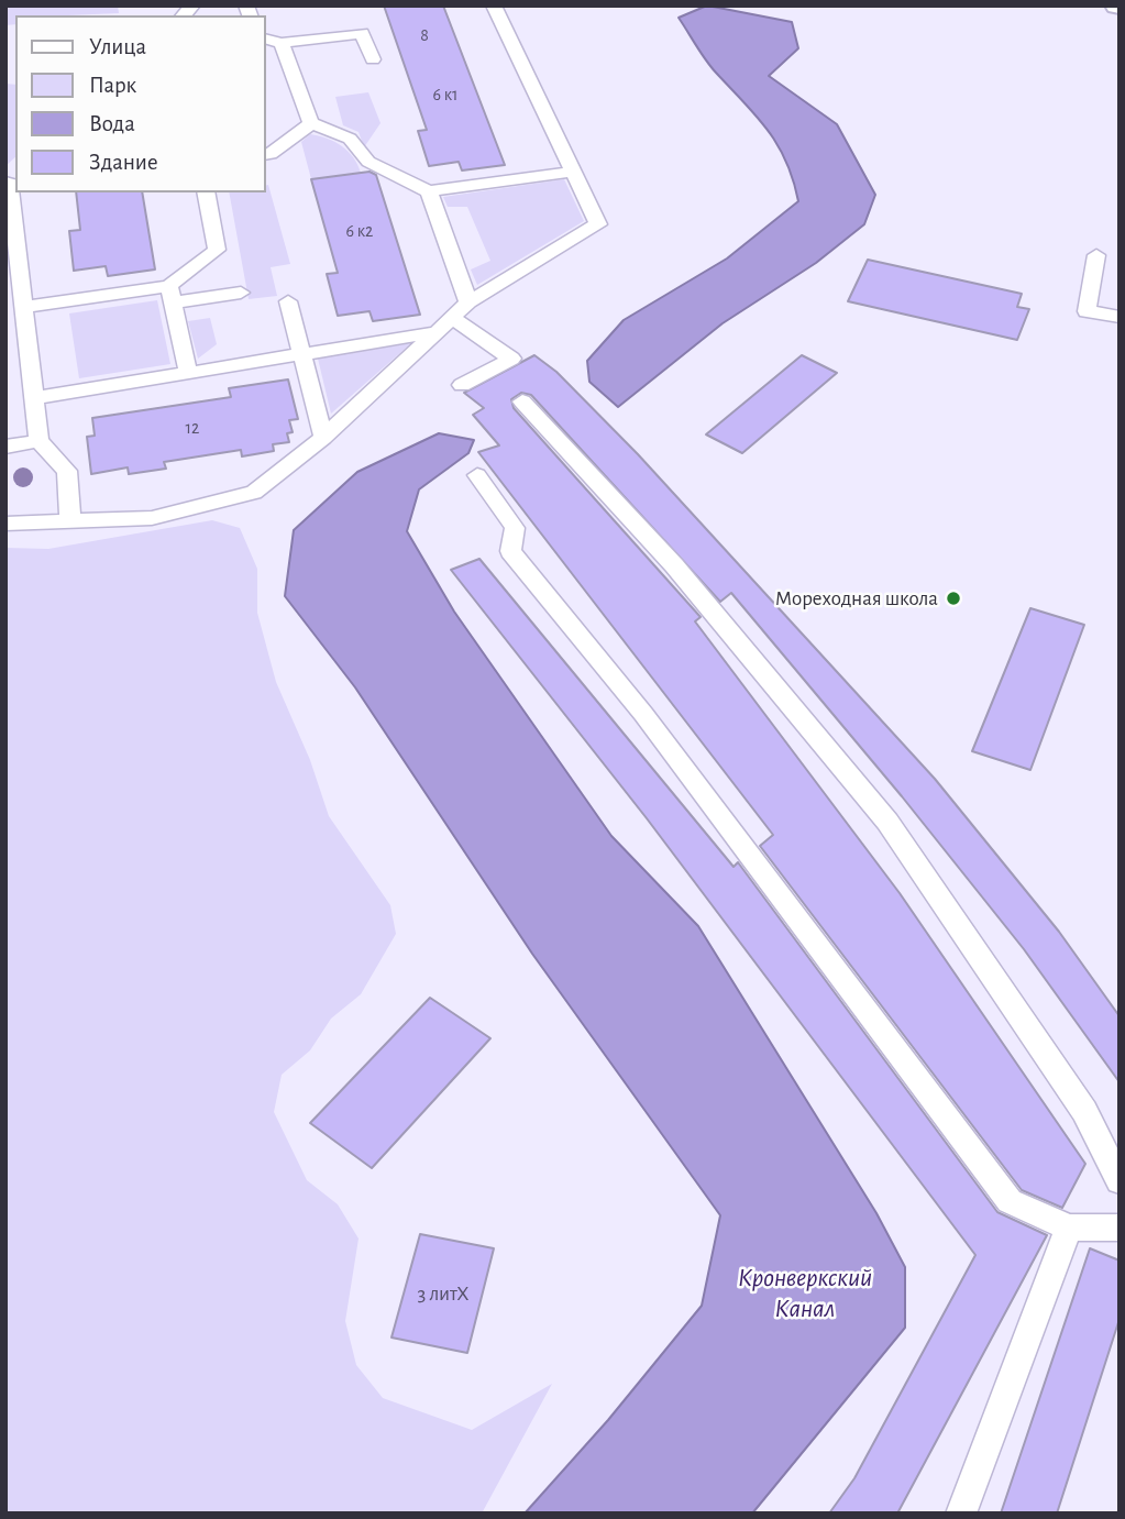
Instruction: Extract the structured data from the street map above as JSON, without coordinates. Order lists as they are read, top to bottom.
{
  "water": ["Кронверкский Канал"],
  "places": ["Мореходная школа"],
  "house_numbers": [
    "8",
    "6 к1",
    "6 к2",
    "12",
    "3 литХ"
  ],
  "legend": [
    "Улица",
    "Парк",
    "Вода",
    "Здание"
  ]
}
